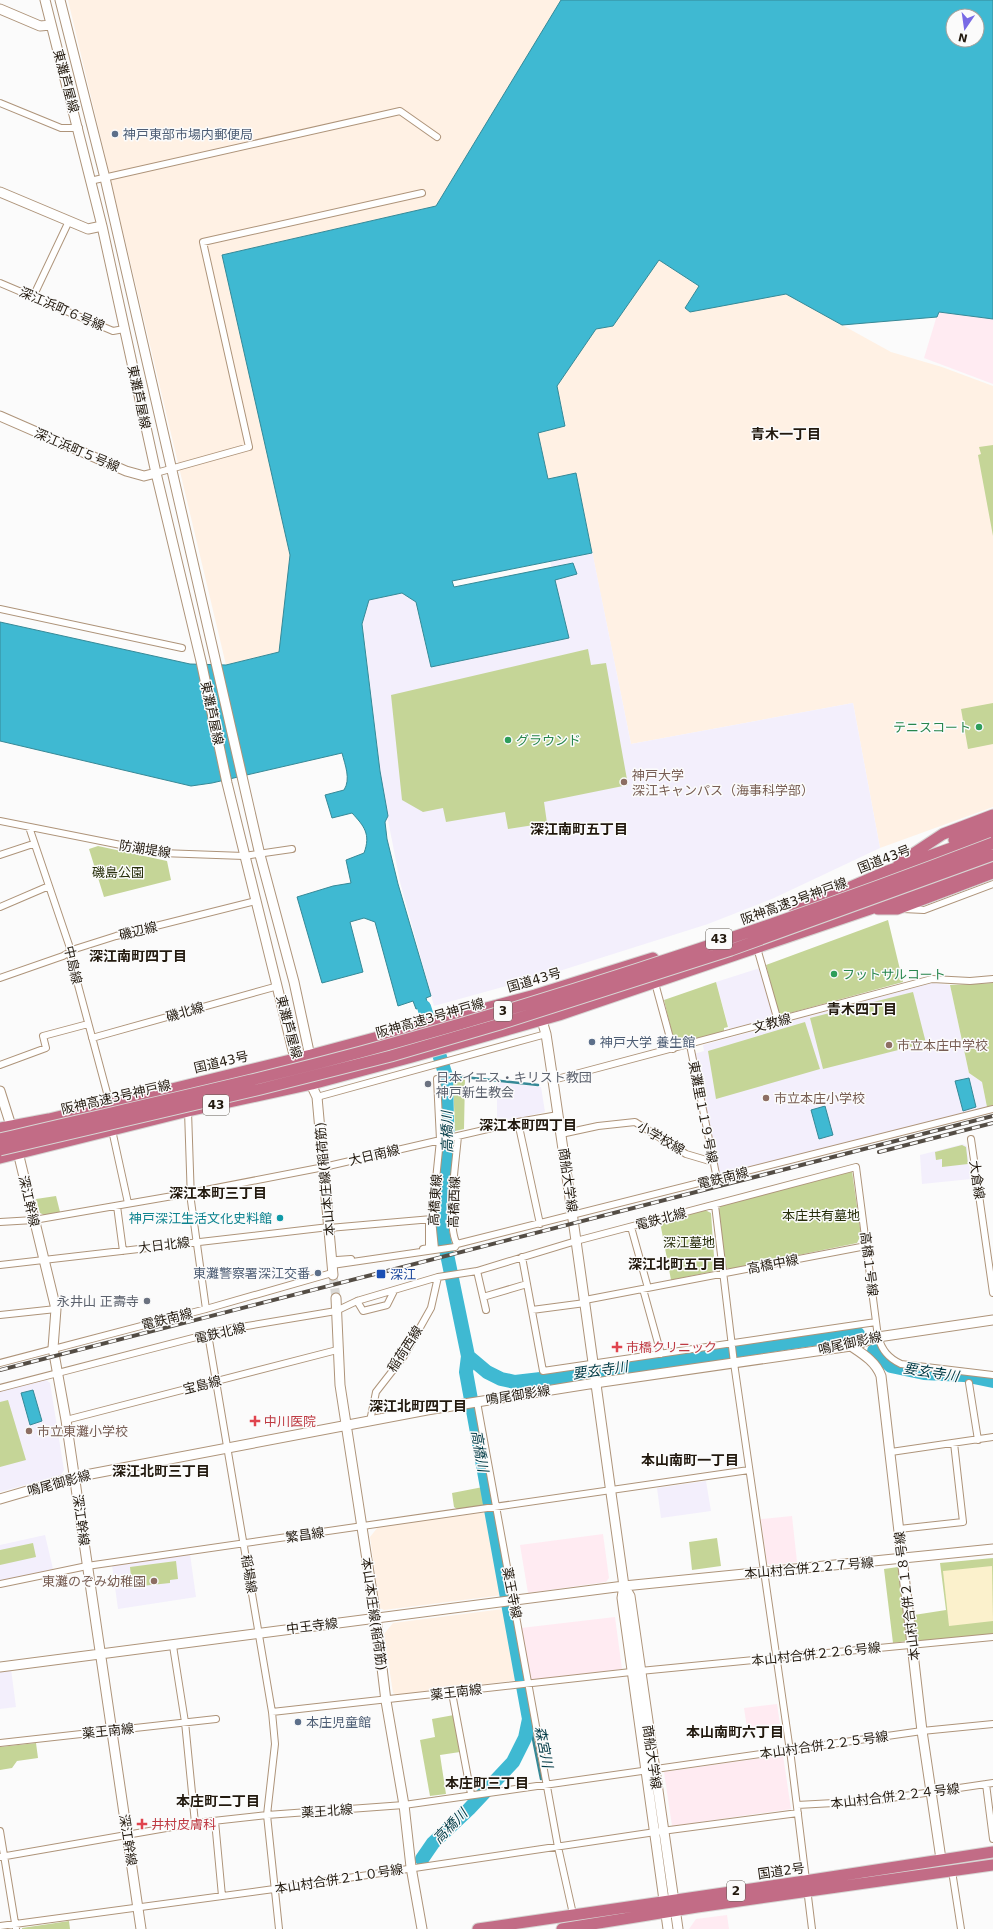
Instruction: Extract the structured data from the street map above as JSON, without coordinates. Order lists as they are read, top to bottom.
{
  "streets": {
    "highway": [
      "国道43号",
      "阪神高速3号神戸線",
      "43",
      "3",
      "国道2号",
      "2"
    ],
    "street": [
      "東灘芦屋線",
      "深江浜町６号線",
      "深江浜町５号線",
      "防潮堤線",
      "磯辺線",
      "中島線",
      "磯北線",
      "文教線",
      "東灘里１１９号線",
      "小学校線",
      "大日南線",
      "電鉄南線",
      "本山本庄線(稲荷筋)",
      "商船大学線",
      "大倉線",
      "高橋東線",
      "深江幹線",
      "高橋西線",
      "電鉄北線",
      "大日北線",
      "高橋中線",
      "高橋１号線",
      "鳴尾御影線",
      "稲荷西線",
      "宝島線",
      "繁昌線",
      "本山村合併２２７号線",
      "稲場線",
      "薬王寺線",
      "本山村合併２１８号線",
      "中王寺線",
      "本山村合併２２６号線",
      "薬王南線",
      "本山村合併２２５号線",
      "本山村合併２２４号線",
      "薬王北線",
      "本山村合併２１０号線"
    ]
  },
  "crossings": [
    ["東灘芦屋線", "深江浜町６号線"],
    ["東灘芦屋線", "深江浜町５号線"],
    ["東灘芦屋線", "防潮堤線"],
    ["東灘芦屋線", "国道43号"],
    ["東灘芦屋線", "磯辺線"],
    ["東灘芦屋線", "43"],
    ["東灘芦屋線", "磯北線"],
    ["東灘芦屋線", "本山本庄線(稲荷筋)"],
    ["防潮堤線", "中島線"],
    ["国道43号", "中島線"],
    ["国道43号", "商船大学線"],
    ["国道43号", "深江幹線"],
    ["磯辺線", "中島線"],
    ["43", "本山本庄線(稲荷筋)"],
    ["43", "商船大学線"],
    ["43", "深江幹線"],
    ["中島線", "磯北線"],
    ["文教線", "東灘里１１９号線"],
    ["文教線", "商船大学線"],
    ["東灘里１１９号線", "小学校線"],
    ["東灘里１１９号線", "電鉄南線"],
    ["小学校線", "商船大学線"],
    ["大日南線", "本山本庄線(稲荷筋)"],
    ["大日南線", "商船大学線"],
    ["大日南線", "高橋東線"],
    ["大日南線", "深江幹線"],
    ["大日南線", "高橋西線"],
    ["電鉄南線", "本山本庄線(稲荷筋)"],
    ["電鉄南線", "商船大学線"],
    ["電鉄南線", "高橋東線"],
    ["電鉄南線", "深江幹線"],
    ["電鉄南線", "高橋西線"],
    ["本山本庄線(稲荷筋)", "電鉄北線"],
    ["本山本庄線(稲荷筋)", "大日北線"],
    ["本山本庄線(稲荷筋)", "鳴尾御影線"],
    ["本山本庄線(稲荷筋)", "宝島線"],
    ["本山本庄線(稲荷筋)", "繁昌線"],
    ["本山本庄線(稲荷筋)", "中王寺線"],
    ["本山本庄線(稲荷筋)", "薬王南線"],
    ["本山本庄線(稲荷筋)", "薬王北線"],
    ["本山本庄線(稲荷筋)", "本山村合併２１０号線"],
    ["商船大学線", "電鉄北線"],
    ["商船大学線", "高橋中線"],
    ["商船大学線", "鳴尾御影線"],
    ["商船大学線", "繁昌線"],
    ["商船大学線", "本山村合併２２７号線"],
    ["商船大学線", "中王寺線"],
    ["商船大学線", "本山村合併２２６号線"],
    ["商船大学線", "薬王南線"],
    ["商船大学線", "本山村合併２２５号線"],
    ["商船大学線", "薬王北線"],
    ["商船大学線", "国道2号"],
    ["商船大学線", "本山村合併２１０号線"],
    ["高橋東線", "大日北線"],
    ["深江幹線", "電鉄北線"],
    ["深江幹線", "大日北線"],
    ["深江幹線", "鳴尾御影線"],
    ["深江幹線", "宝島線"],
    ["深江幹線", "繁昌線"],
    ["深江幹線", "中王寺線"],
    ["深江幹線", "薬王南線"],
    ["深江幹線", "薬王北線"],
    ["深江幹線", "本山村合併２１０号線"],
    ["電鉄北線", "高橋１号線"],
    ["電鉄北線", "稲荷西線"],
    ["電鉄北線", "稲場線"],
    ["高橋中線", "高橋１号線"],
    ["高橋中線", "鳴尾御影線"],
    ["高橋１号線", "鳴尾御影線"],
    ["鳴尾御影線", "稲荷西線"],
    ["鳴尾御影線", "稲場線"],
    ["鳴尾御影線", "薬王寺線"],
    ["鳴尾御影線", "本山村合併２１８号線"],
    ["宝島線", "稲場線"],
    ["繁昌線", "稲場線"],
    ["繁昌線", "薬王寺線"],
    ["本山村合併２２７号線", "本山村合併２１８号線"],
    ["本山村合併２２７号線", "中王寺線"],
    ["稲場線", "中王寺線"],
    ["稲場線", "薬王南線"],
    ["稲場線", "薬王北線"],
    ["稲場線", "本山村合併２１０号線"],
    ["薬王寺線", "中王寺線"],
    ["薬王寺線", "薬王南線"],
    ["薬王寺線", "薬王北線"],
    ["薬王寺線", "国道2号"],
    ["薬王寺線", "本山村合併２１０号線"],
    ["本山村合併２１８号線", "本山村合併２２６号線"],
    ["本山村合併２１８号線", "本山村合併２２５号線"],
    ["本山村合併２１８号線", "本山村合併２２４号線"],
    ["本山村合併２１８号線", "国道2号"],
    ["本山村合併２２６号線", "薬王南線"],
    ["本山村合併２２５号線", "薬王北線"]
  ],
  "districts": [
    "青木一丁目",
    "深江南町五丁目",
    "深江南町四丁目",
    "青木四丁目",
    "深江本町四丁目",
    "深江本町三丁目",
    "深江北町五丁目",
    "深江北町四丁目",
    "本山南町一丁目",
    "深江北町三丁目",
    "本山南町六丁目",
    "本庄町三丁目",
    "本庄町二丁目"
  ],
  "water": ["高橋川", "要玄寺川", "森宮川"],
  "parks": ["磯島公園", "本庄共有墓地", "深江墓地"],
  "places": {
    "other": [
      "神戸東部市場内郵便局",
      "テニスコート",
      "グラウンド",
      "神戸大学 深江キャンパス（海事科学部）",
      "フットサルコート",
      "神戸大学 養生館",
      "市立本庄中学校",
      "日本イエス・キリスト教団 神戸新生教会",
      "市立本庄小学校",
      "神戸深江生活文化史料館",
      "東灘警察署深江交番",
      "永井山 正壽寺",
      "市立東灘小学校",
      "東灘のぞみ幼稚園",
      "本庄児童館"
    ],
    "transit": ["深江"],
    "health": ["市橋クリニック", "中川医院", "井村皮膚科"]
  },
  "north": "bottom"
}
